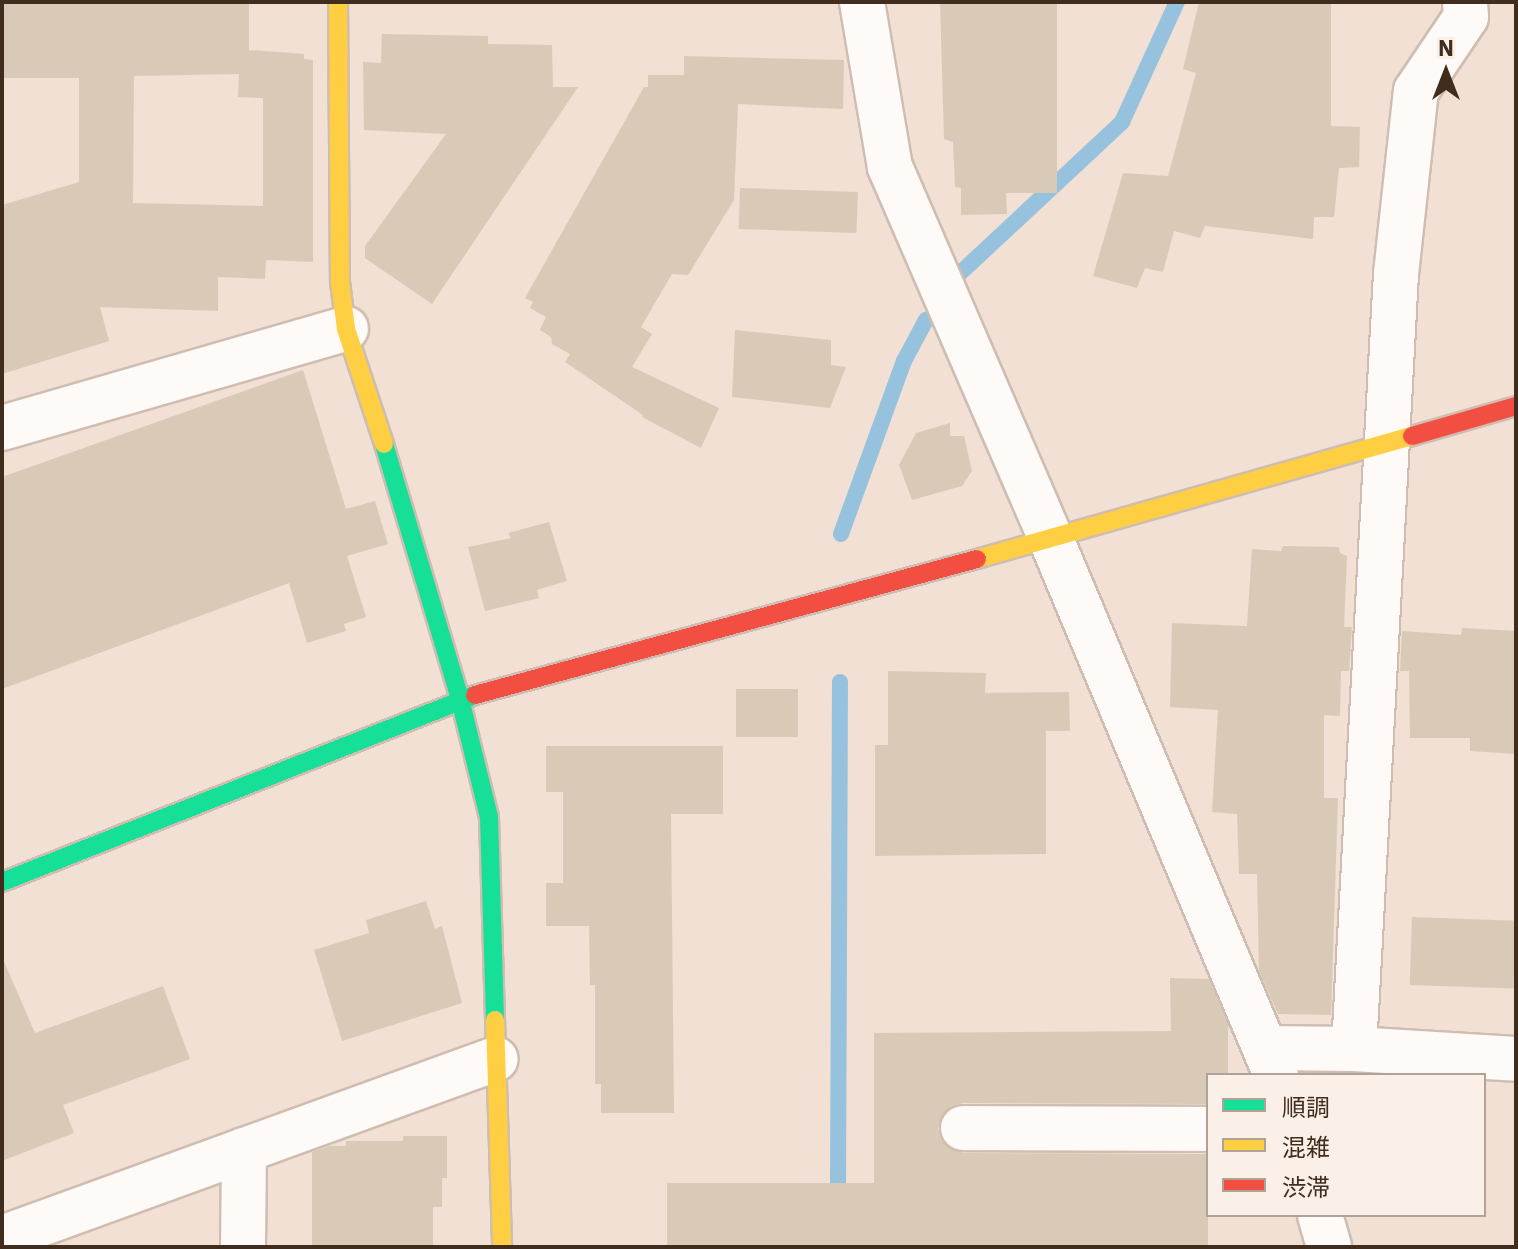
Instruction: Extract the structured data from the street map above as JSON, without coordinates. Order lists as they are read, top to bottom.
{
  "legend": ["順調", "混雑", "渋滞"],
  "north": "top"
}
